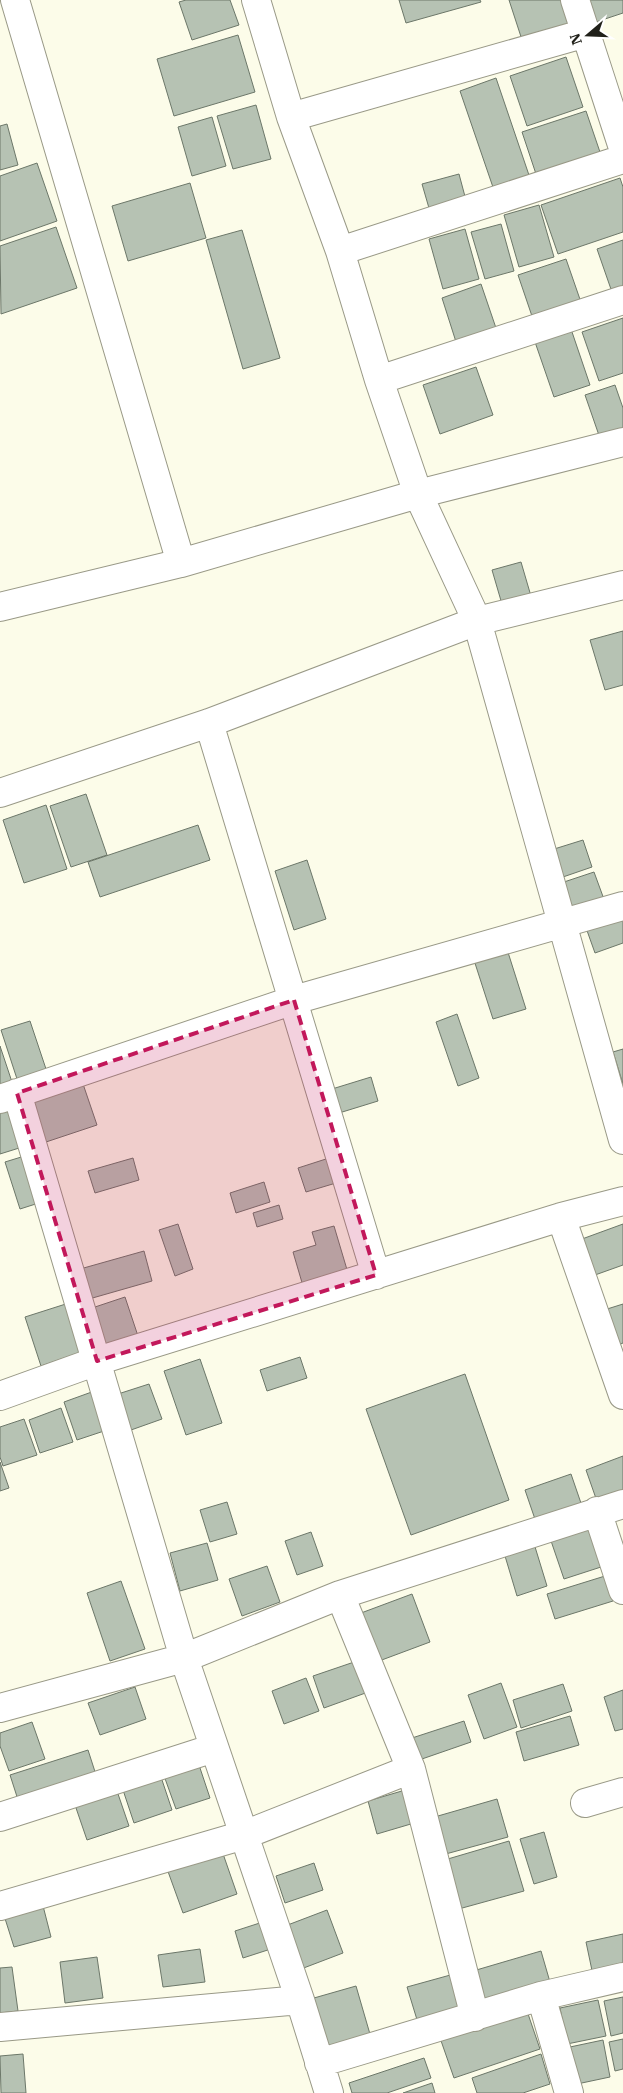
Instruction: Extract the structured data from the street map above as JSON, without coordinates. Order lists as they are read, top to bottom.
{
  "north": "left"
}
